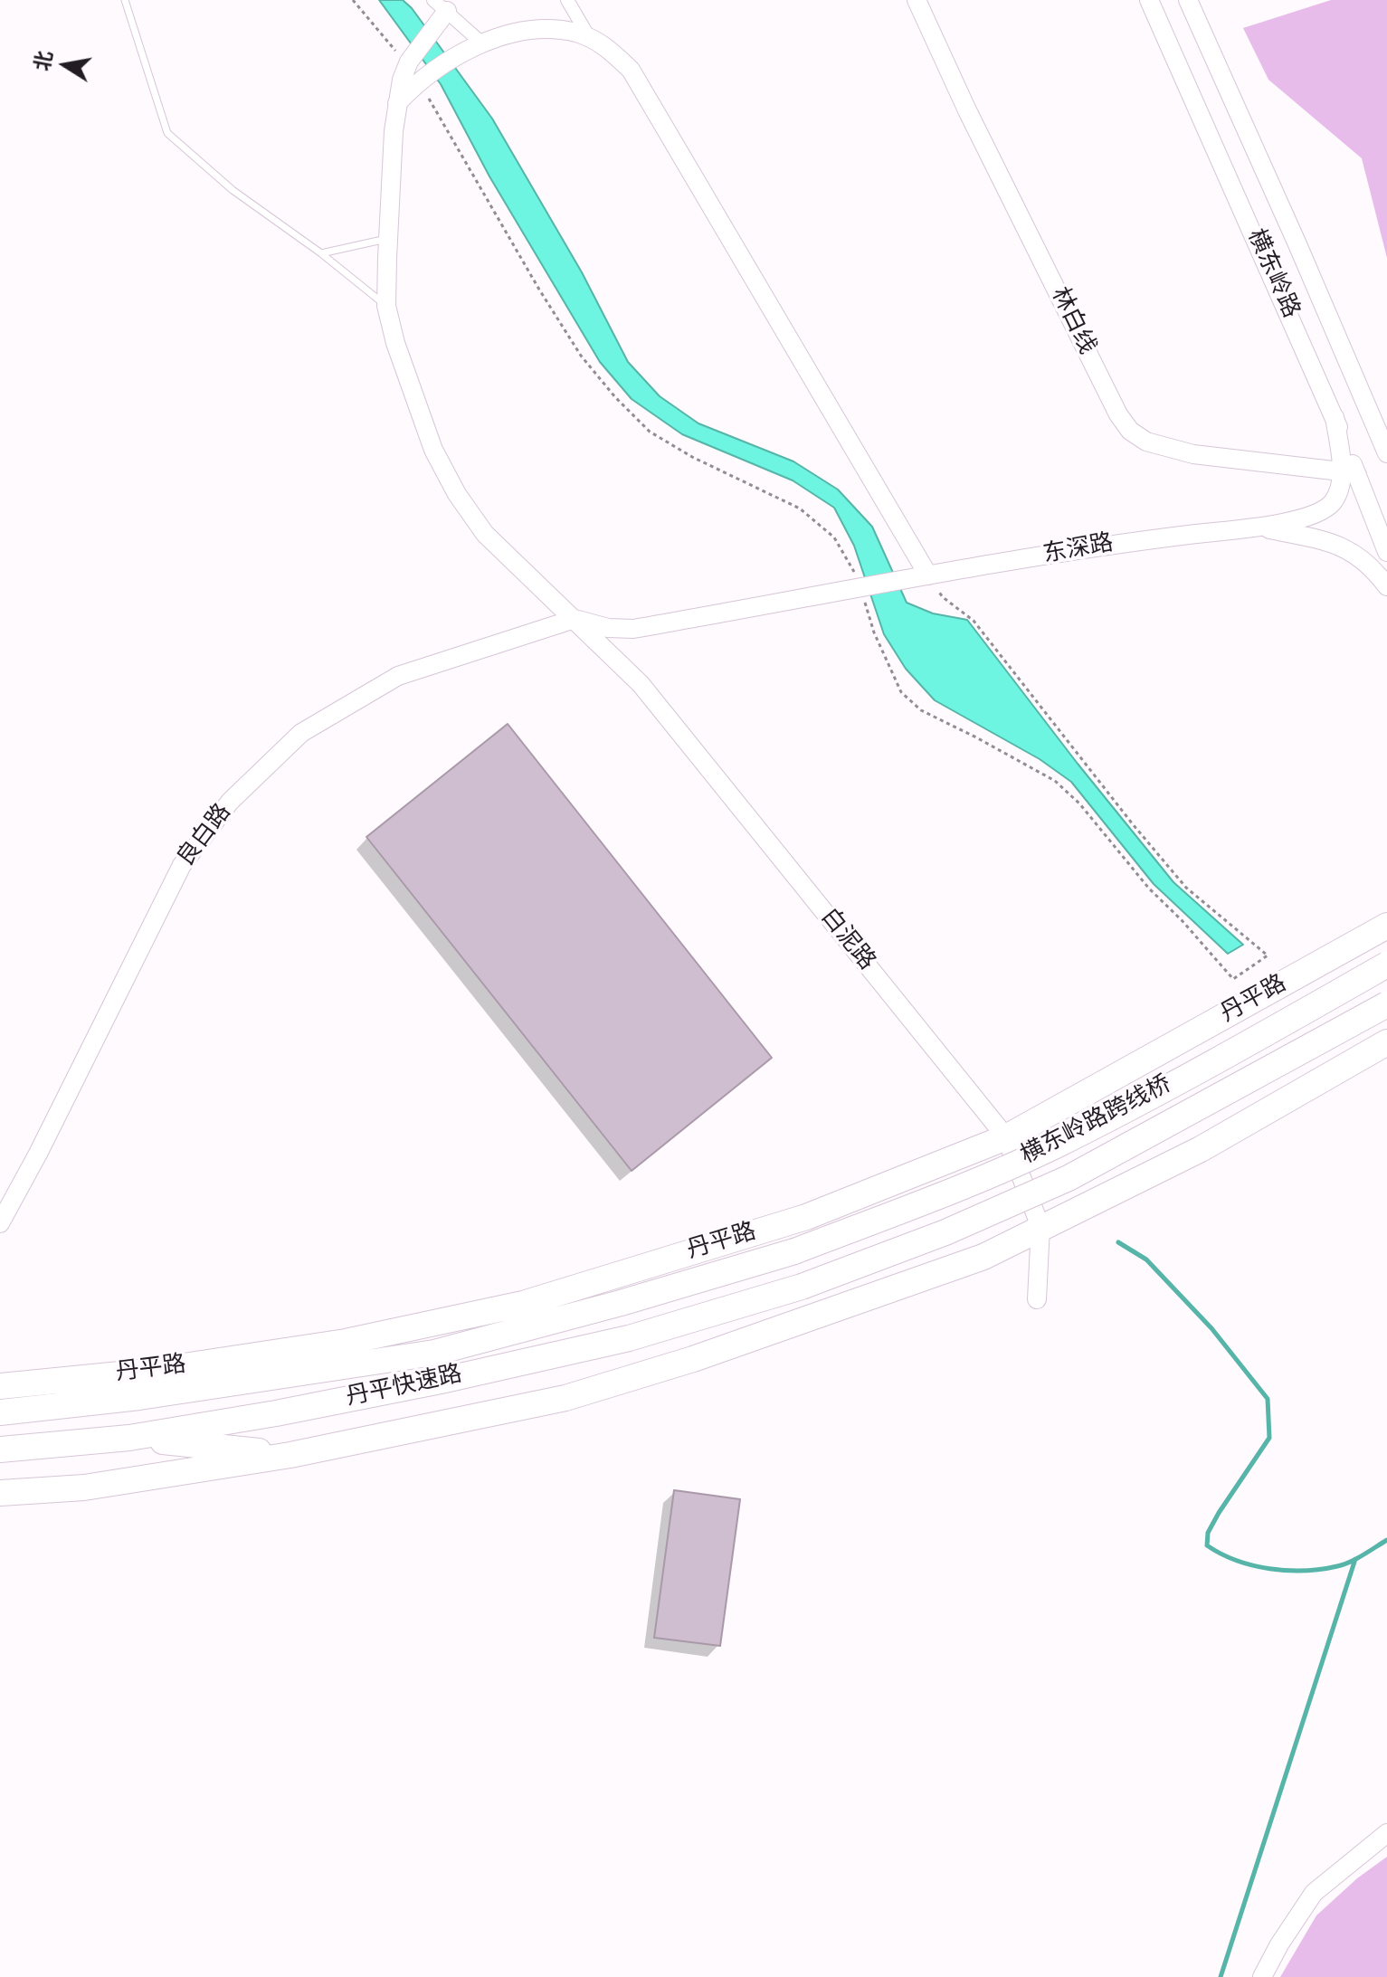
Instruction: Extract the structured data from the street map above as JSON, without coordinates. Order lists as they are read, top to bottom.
{
  "streets": {
    "highway": ["丹平路", "横东岭路跨线桥", "丹平快速路"],
    "street": [
      "横东岭路",
      "林白线",
      "东深路",
      "良白路",
      "白泥路"
    ]
  },
  "crossings": [
    ["横东岭路", "林白线"],
    ["横东岭路", "东深路"],
    ["林白线", "东深路"],
    ["良白路", "白泥路"],
    ["白泥路", "丹平路"],
    ["横东岭路跨线桥", "丹平快速路"]
  ],
  "north": "left"
}
